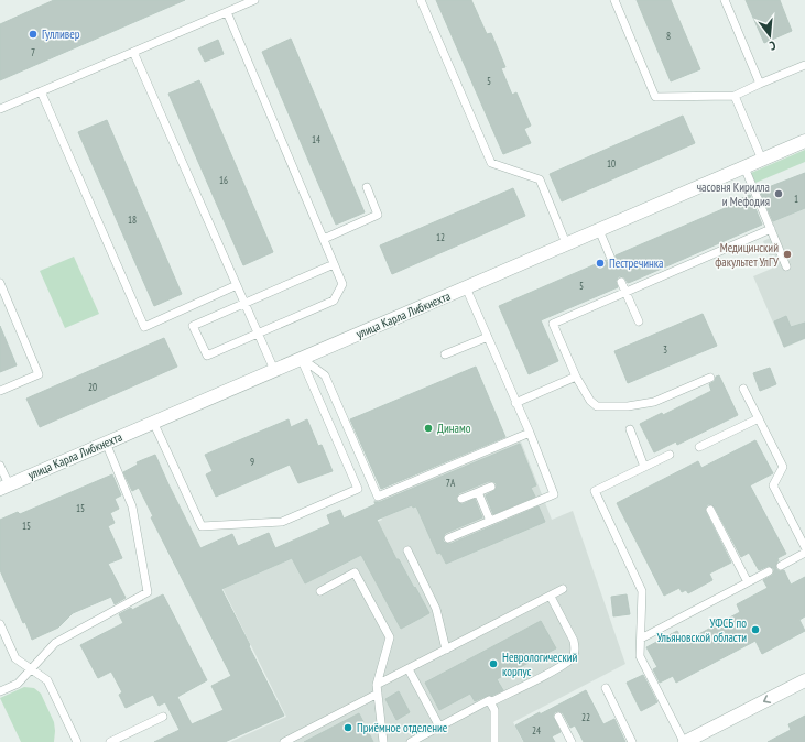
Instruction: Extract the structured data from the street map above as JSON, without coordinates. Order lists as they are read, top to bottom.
{
  "streets": {
    "street": ["улица Карла Либкнехта"]
  },
  "places": [
    "Гулливер",
    "часовня Кирилла и Мефодия",
    "Медицинский факультет УлГУ",
    "Пестречинка",
    "Динамо",
    "УФСБ по Ульяновской области",
    "Неврологический корпус",
    "Приёмное отделение"
  ],
  "house_numbers": [
    "8",
    "7",
    "5",
    "14",
    "10",
    "16",
    "1",
    "18",
    "12",
    "5",
    "3",
    "20",
    "9",
    "7А",
    "15",
    "15",
    "22",
    "24"
  ],
  "north": "bottom"
}
